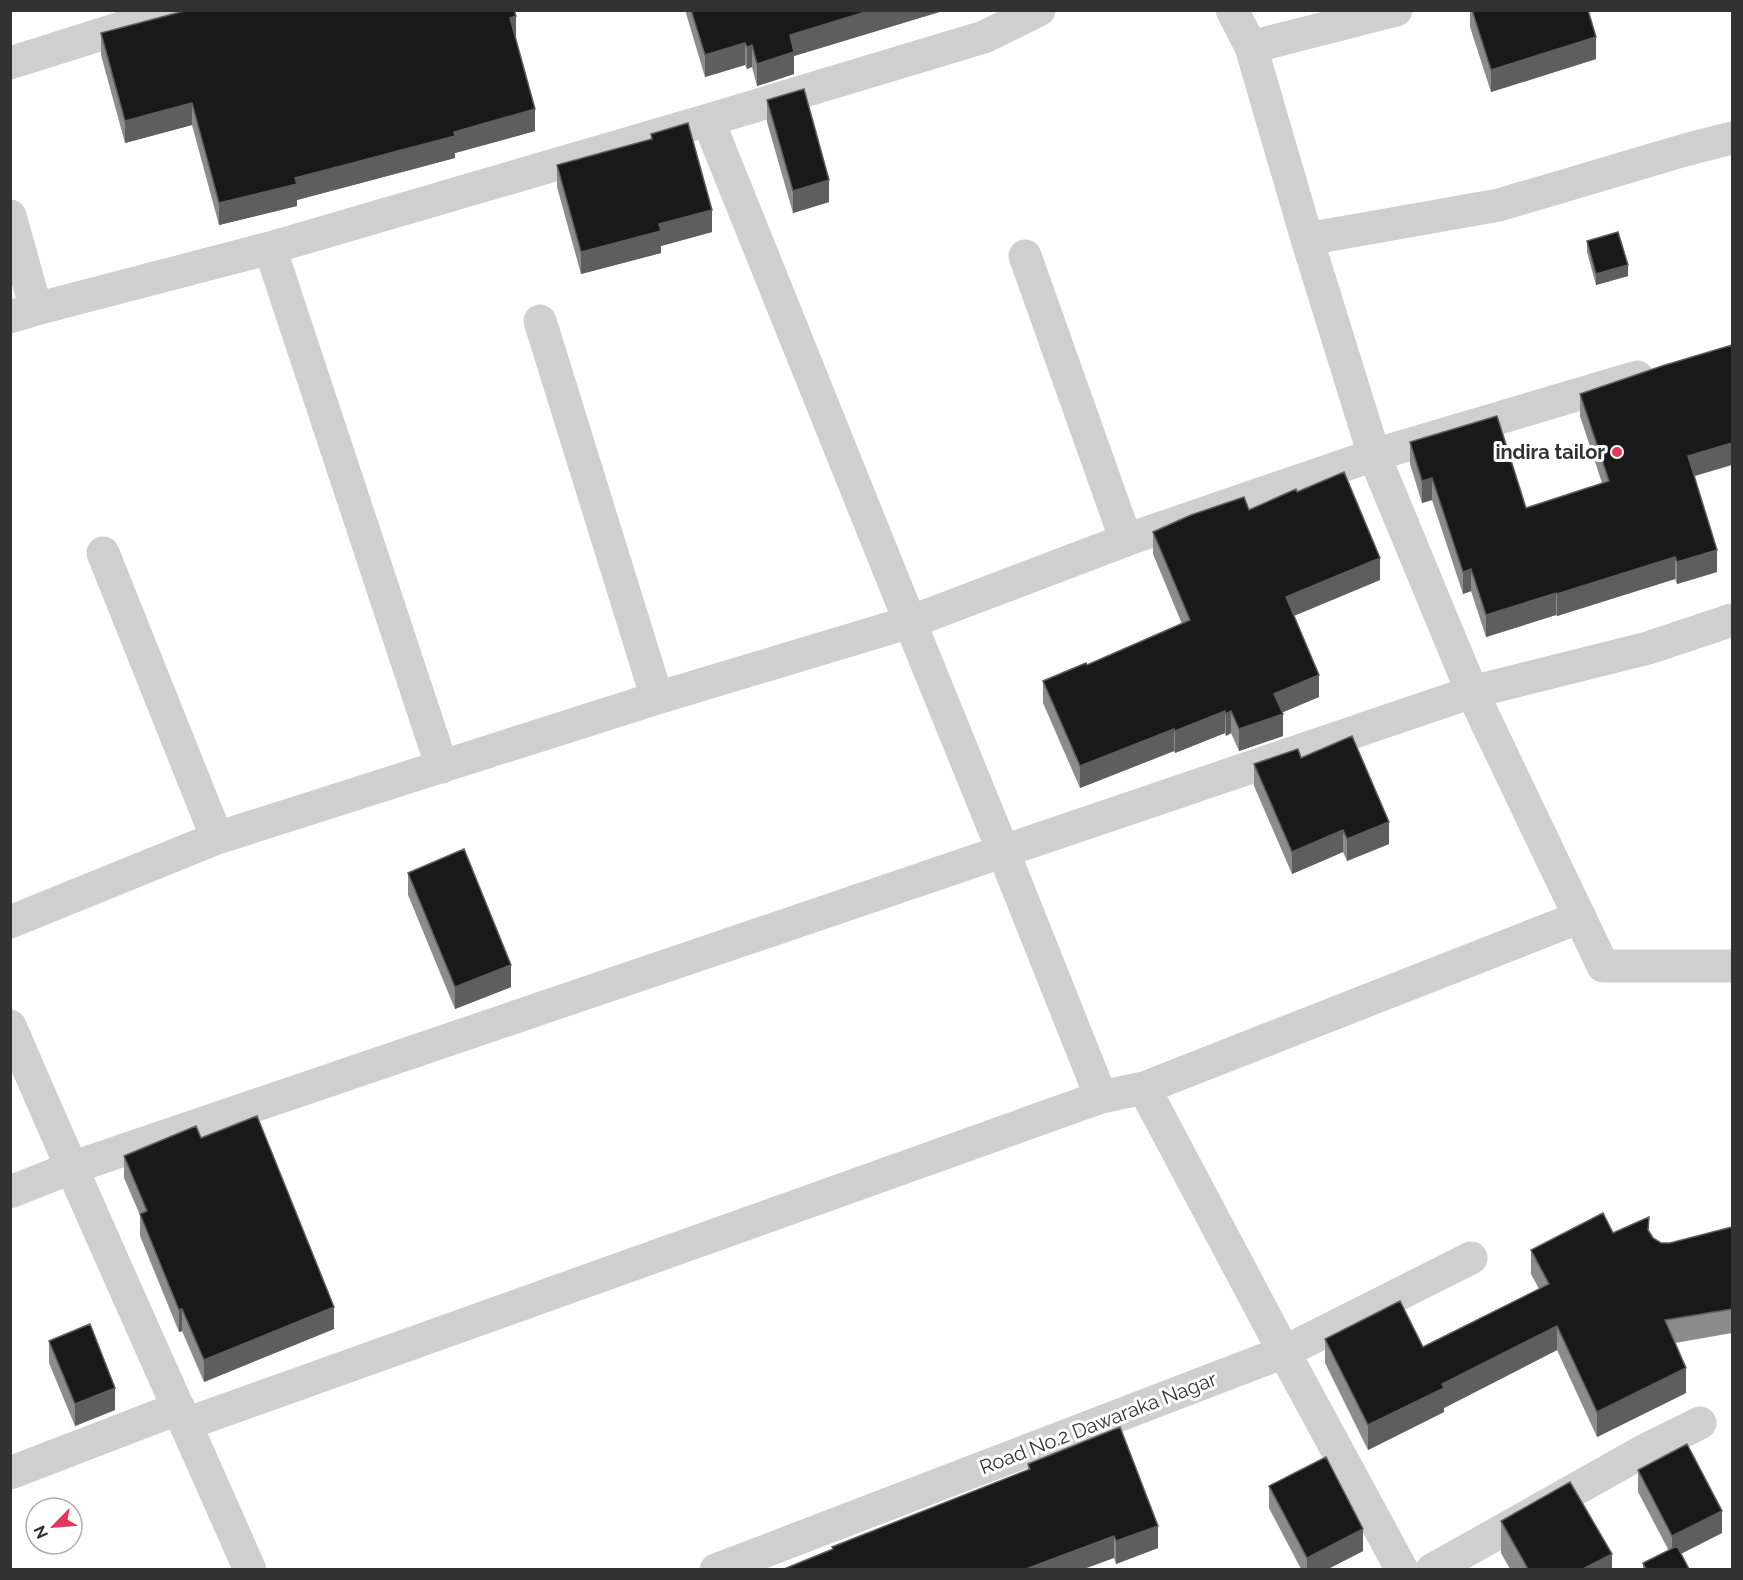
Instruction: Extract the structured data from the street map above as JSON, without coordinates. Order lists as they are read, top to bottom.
{
  "streets": {
    "street": ["Road No.2 Dawaraka Nagar"]
  },
  "places": ["indira tailor"],
  "north": "bottom left"
}
